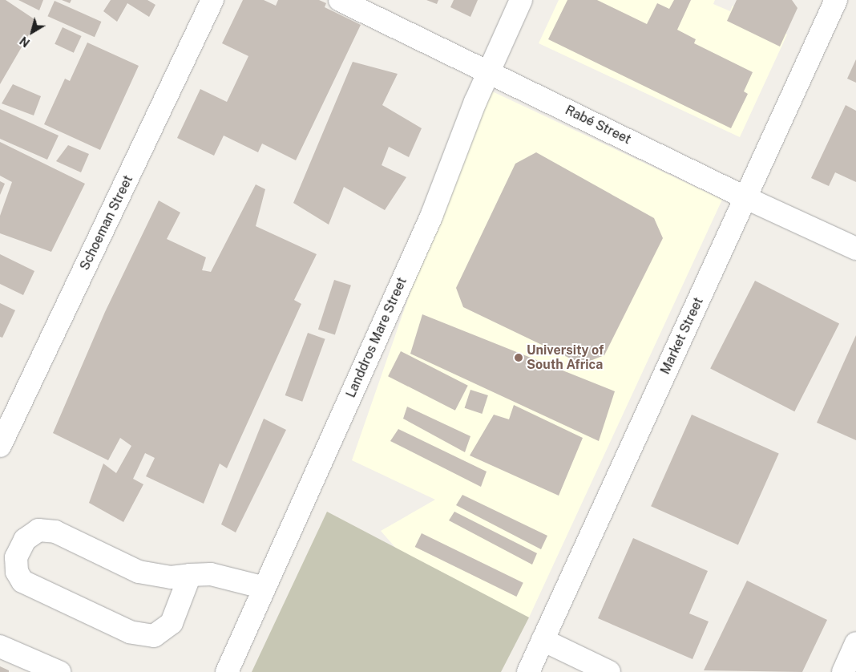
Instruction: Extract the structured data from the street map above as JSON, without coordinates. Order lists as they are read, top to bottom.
{
  "streets": {
    "street": [
      "Rabé Street",
      "Schoeman Street",
      "Market Street",
      "Landdros Mare Street"
    ]
  },
  "crossings": [
    ["Rabé Street", "Market Street"],
    ["Rabé Street", "Landdros Mare Street"]
  ],
  "places": ["University of South Africa"],
  "north": "bottom left"
}
